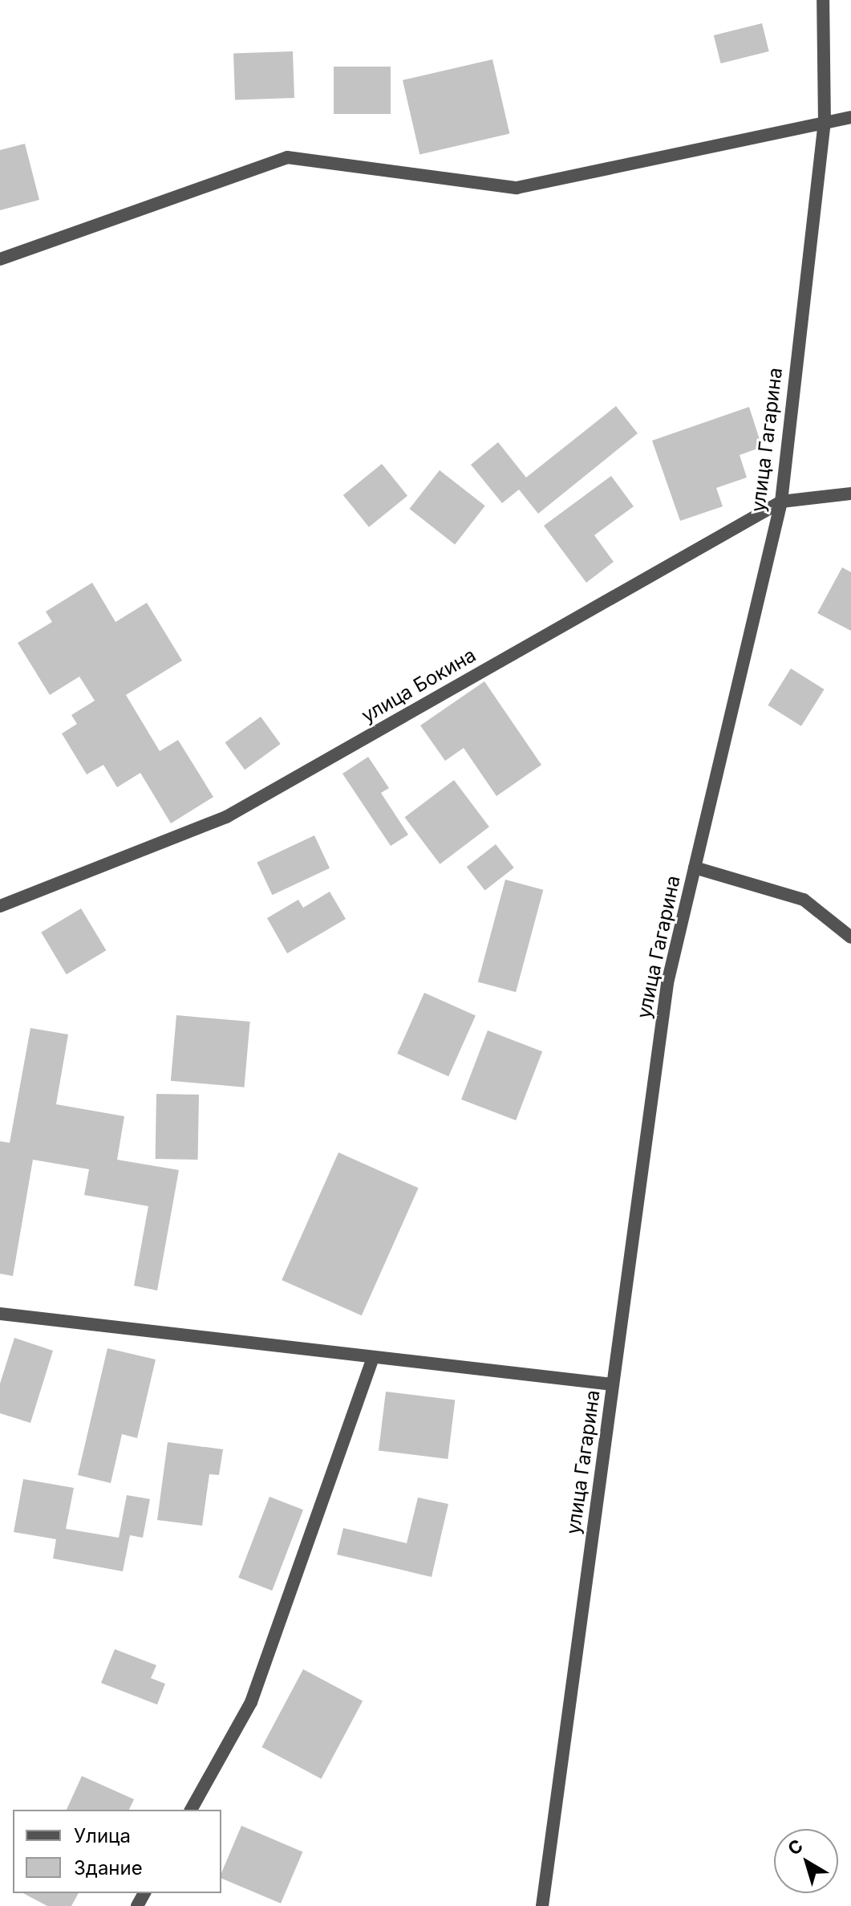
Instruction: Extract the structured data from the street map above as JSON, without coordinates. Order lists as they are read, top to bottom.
{
  "streets": {
    "street": ["улица Гагарина", "улица Бокина"]
  },
  "crossings": [
    ["улица Гагарина", "улица Бокина"]
  ],
  "legend": ["Улица", "Здание"],
  "north": "top left"
}
